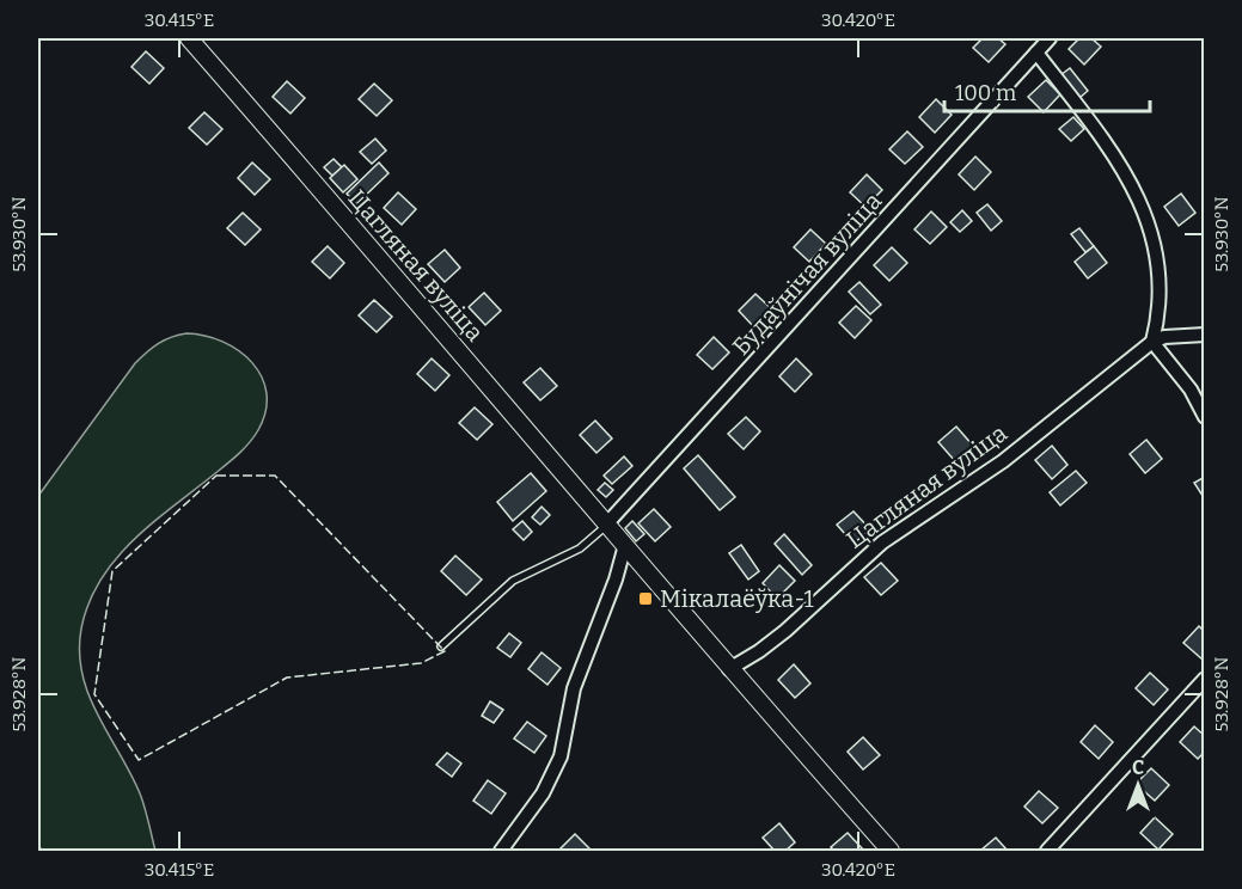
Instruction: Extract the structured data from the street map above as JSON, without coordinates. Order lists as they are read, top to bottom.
{
  "streets": {
    "street": ["Цагляная вуліца", "Будаўнічая вуліца"]
  },
  "crossings": [
    ["Цагляная вуліца", "Будаўнічая вуліца"]
  ],
  "places": {
    "transit": ["Мікалаёўка-1"]
  },
  "scale_bar": "100 m",
  "north": "top",
  "coordinates": [
    "30.415°E",
    "30.420°E",
    "53.930°N",
    "53.928°N"
  ]
}
